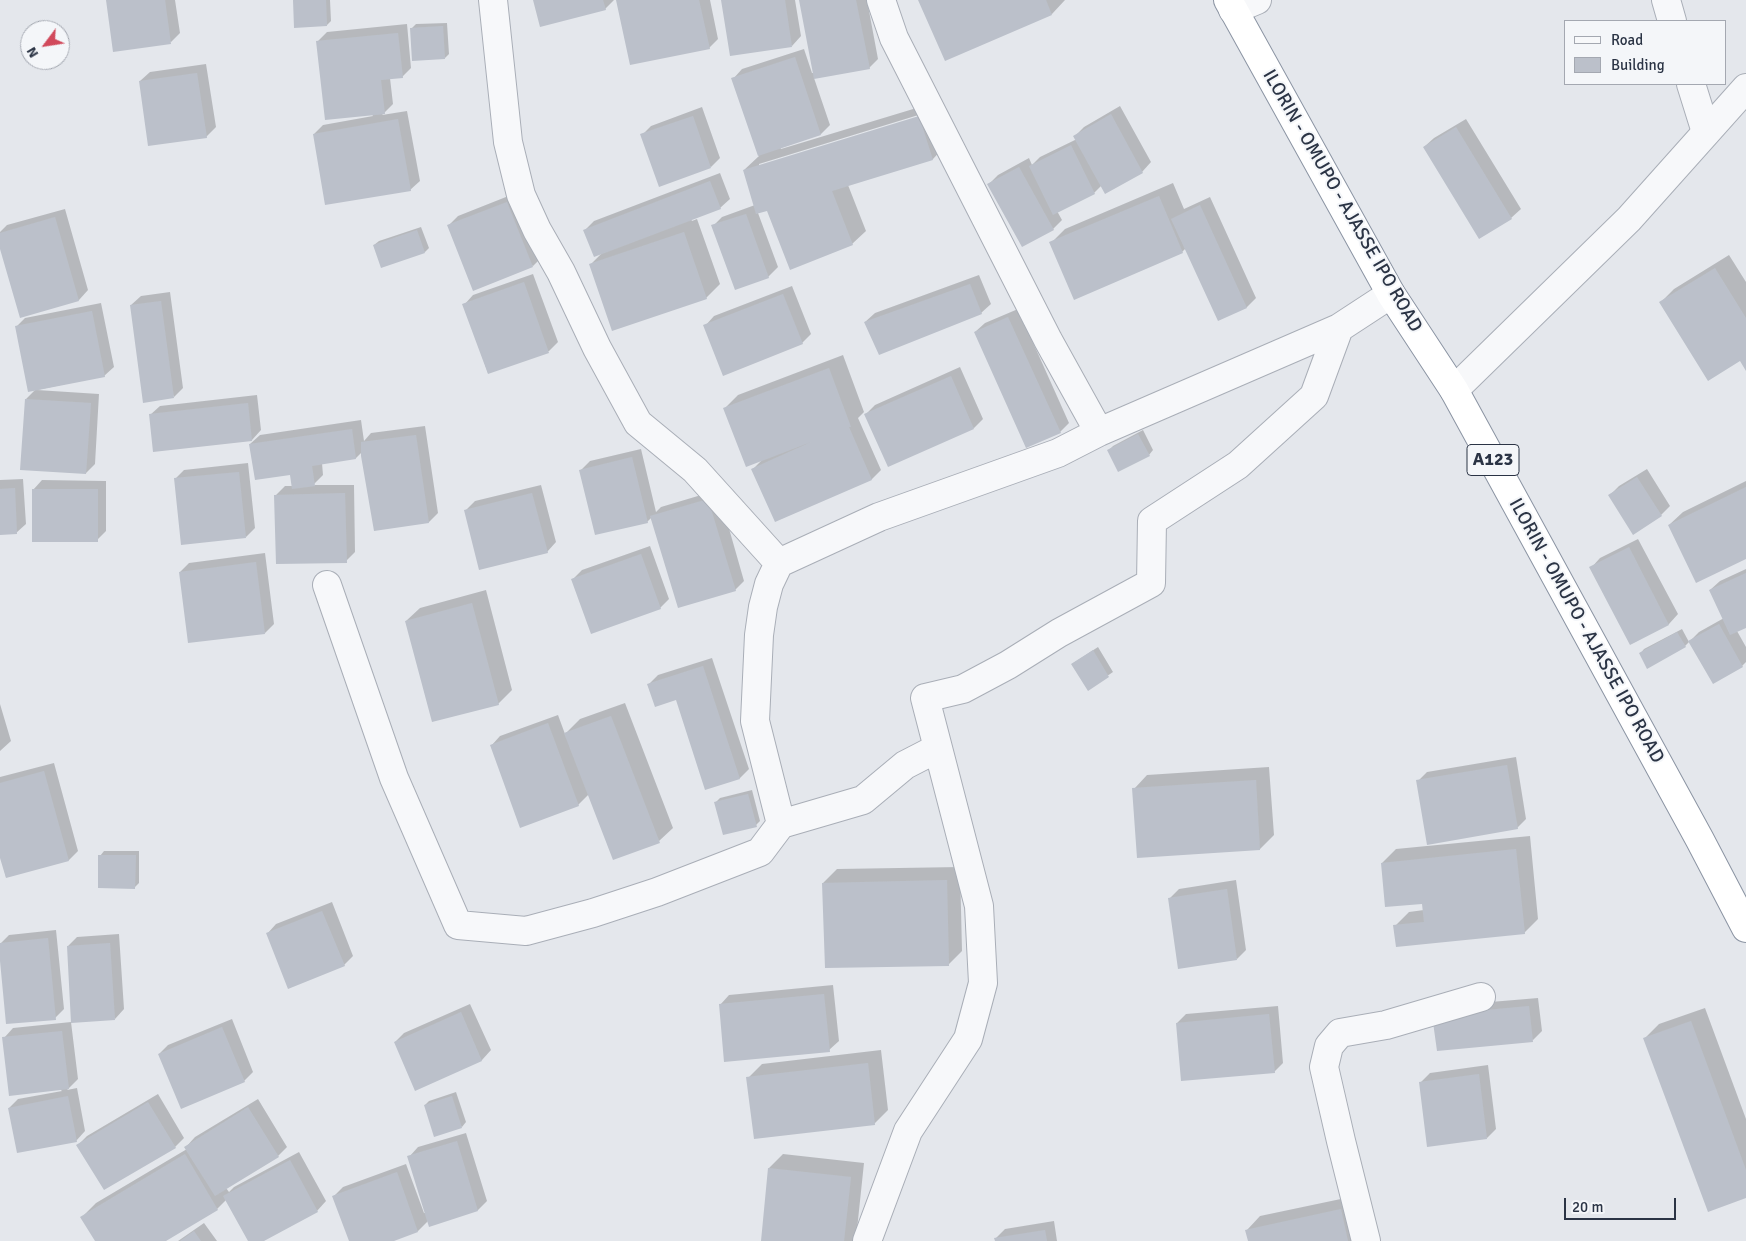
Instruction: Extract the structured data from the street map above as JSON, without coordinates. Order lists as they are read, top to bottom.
{
  "streets": {
    "highway": ["ILORIN - OMUPO - AJASSE IPO ROAD", "A123"]
  },
  "legend": ["Road", "Building"],
  "scale_bar": "20 m",
  "north": "bottom left"
}
